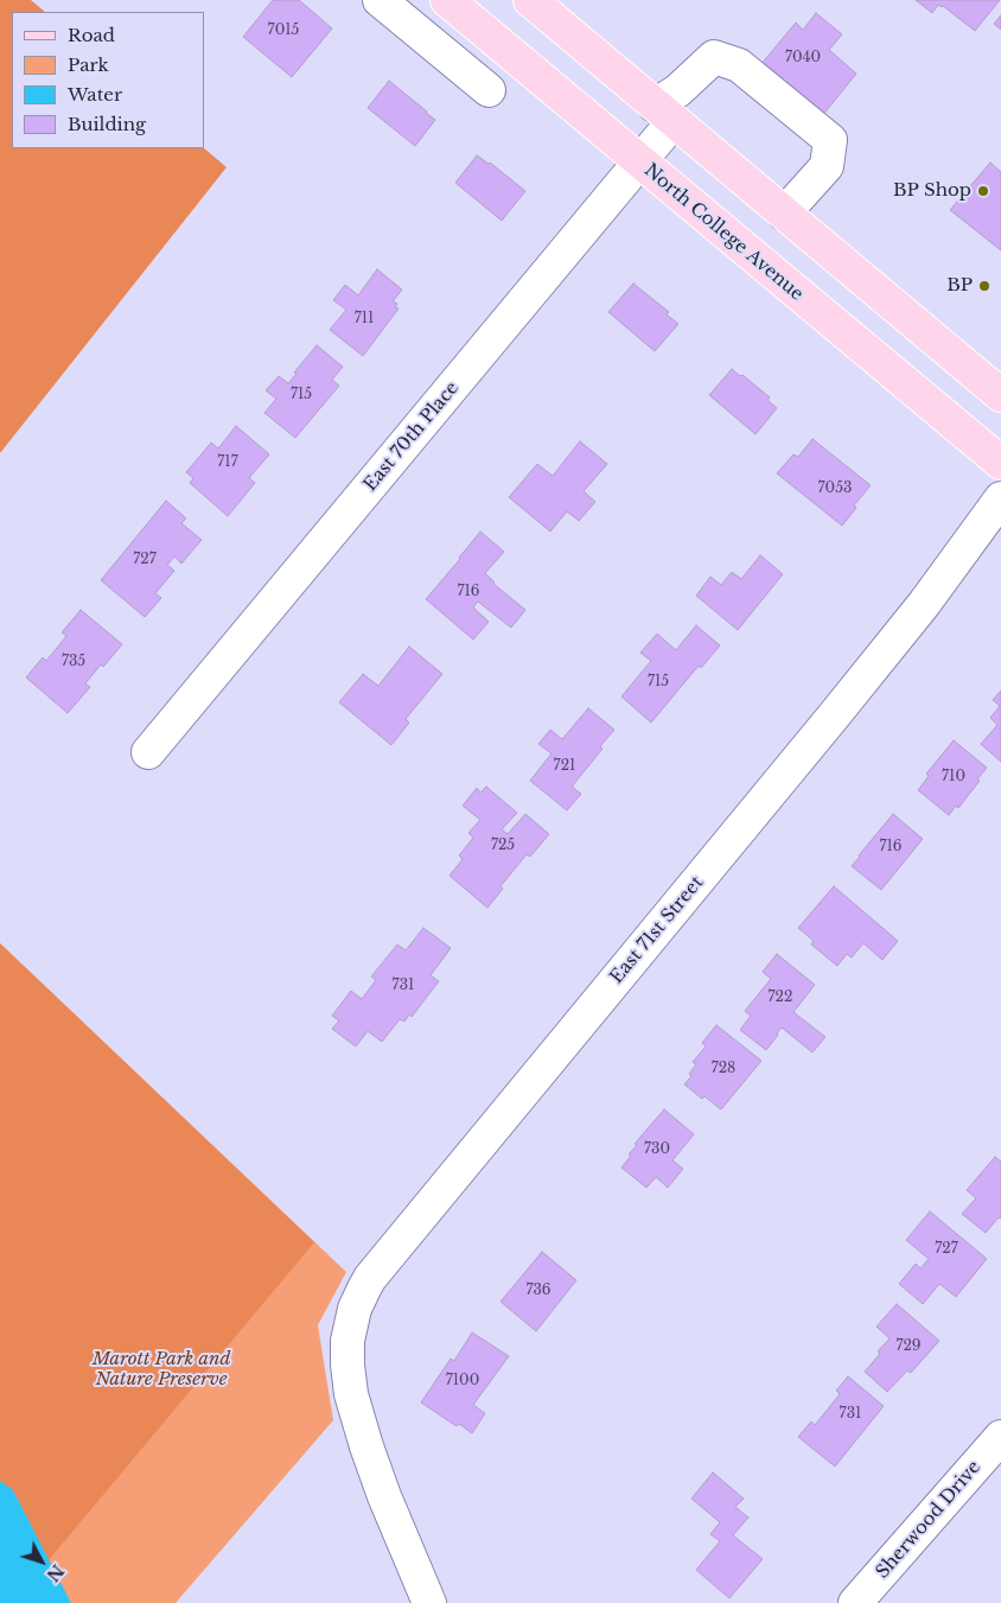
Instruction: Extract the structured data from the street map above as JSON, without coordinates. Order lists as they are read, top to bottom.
{
  "streets": {
    "main road": ["North College Avenue"],
    "street": ["East 70th Place", "East 71st Street", "Sherwood Drive"]
  },
  "crossings": [
    ["North College Avenue", "East 70th Place"]
  ],
  "parks": ["Marott Park and Nature Preserve"],
  "places": ["BP Shop", "BP"],
  "house_numbers": [
    "7015",
    "7040",
    "711",
    "715",
    "717",
    "7053",
    "727",
    "716",
    "735",
    "715",
    "721",
    "710",
    "725",
    "716",
    "731",
    "722",
    "728",
    "730",
    "727",
    "736",
    "729",
    "7100",
    "731"
  ],
  "legend": [
    "Road",
    "Park",
    "Water",
    "Building"
  ],
  "north": "bottom right"
}
